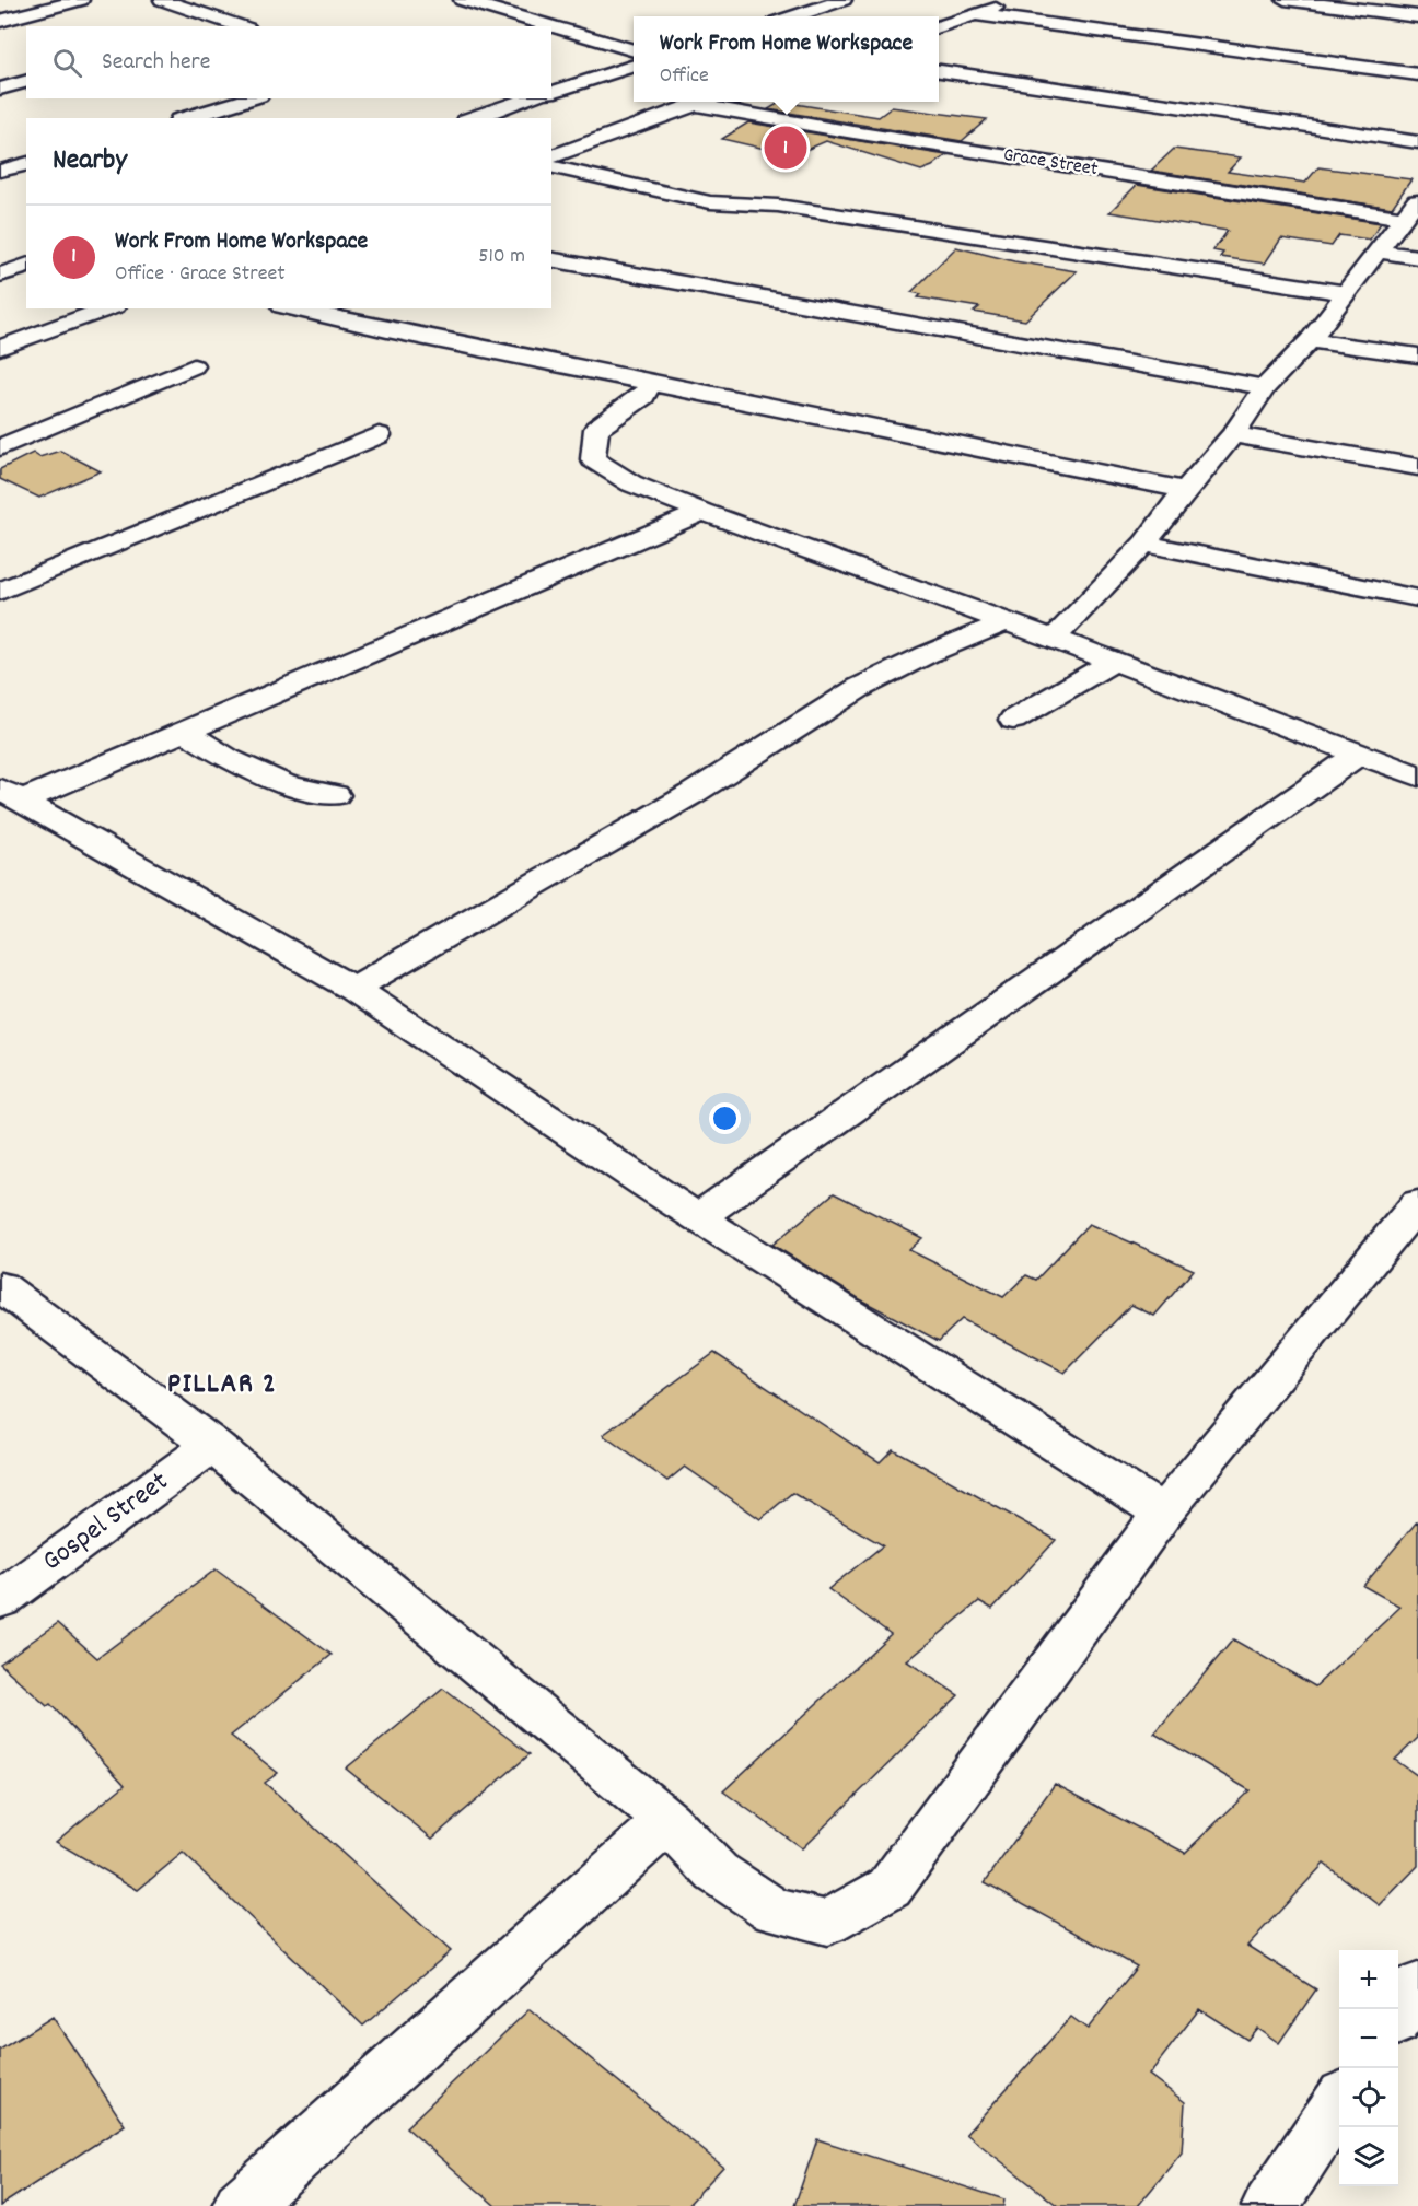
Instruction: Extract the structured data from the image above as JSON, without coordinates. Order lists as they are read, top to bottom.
{
  "streets": {
    "street": ["Grace Street", "Gospel Street"]
  },
  "districts": ["PILLAR 2"],
  "page": {
    "popup": ["Work From Home Workspace", "Office"],
    "search": "Search here",
    "heading": "Nearby",
    "pins": "1",
    "list": [
      {
        "mark": "1",
        "name": "Work From Home Workspace",
        "note": "Office · Grace Street",
        "value": "510 m"
      }
    ],
    "map_buttons": ["+", "−"]
  }
}
